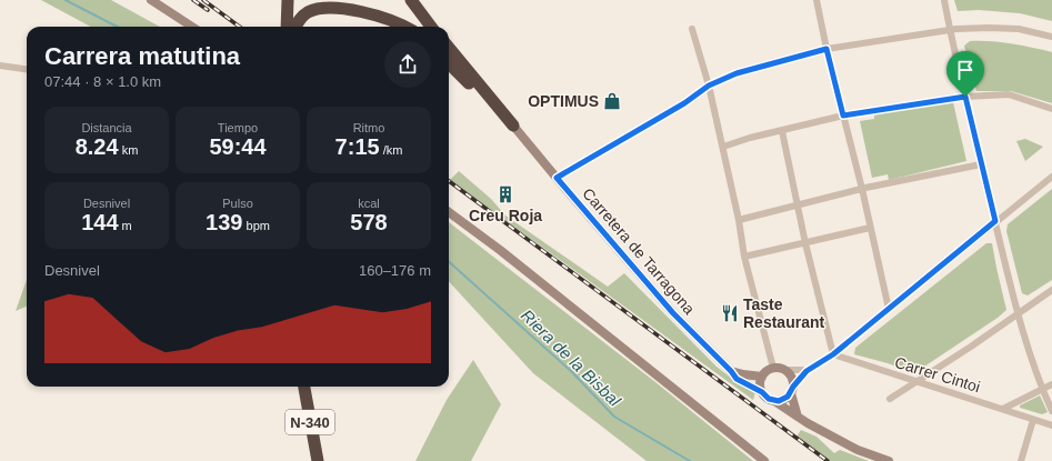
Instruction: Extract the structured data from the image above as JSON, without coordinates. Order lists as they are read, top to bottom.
{
  "streets": {
    "highway": ["N-340"],
    "street": ["Carretera de Tarragona", "Carrer Cintoi"]
  },
  "water": ["Riera de la Bisbal"],
  "places": {
    "shop": ["OPTIMUS"],
    "building": ["Creu Roja"],
    "restaurant": ["Taste Restaurant"]
  },
  "page": {
    "heading": ["Carrera matutina", "07:44 · 8 × 1.0 km"],
    "stats": [
      ["Distancia", "8.24 km"],
      ["Tiempo", "59:44"],
      ["Ritmo", "7:15 /km"],
      ["Desnivel", "144 m"],
      ["Pulso", "139 bpm"],
      ["kcal", "578"]
    ],
    "chart": ["Desnivel", "160–176 m"]
  }
}
